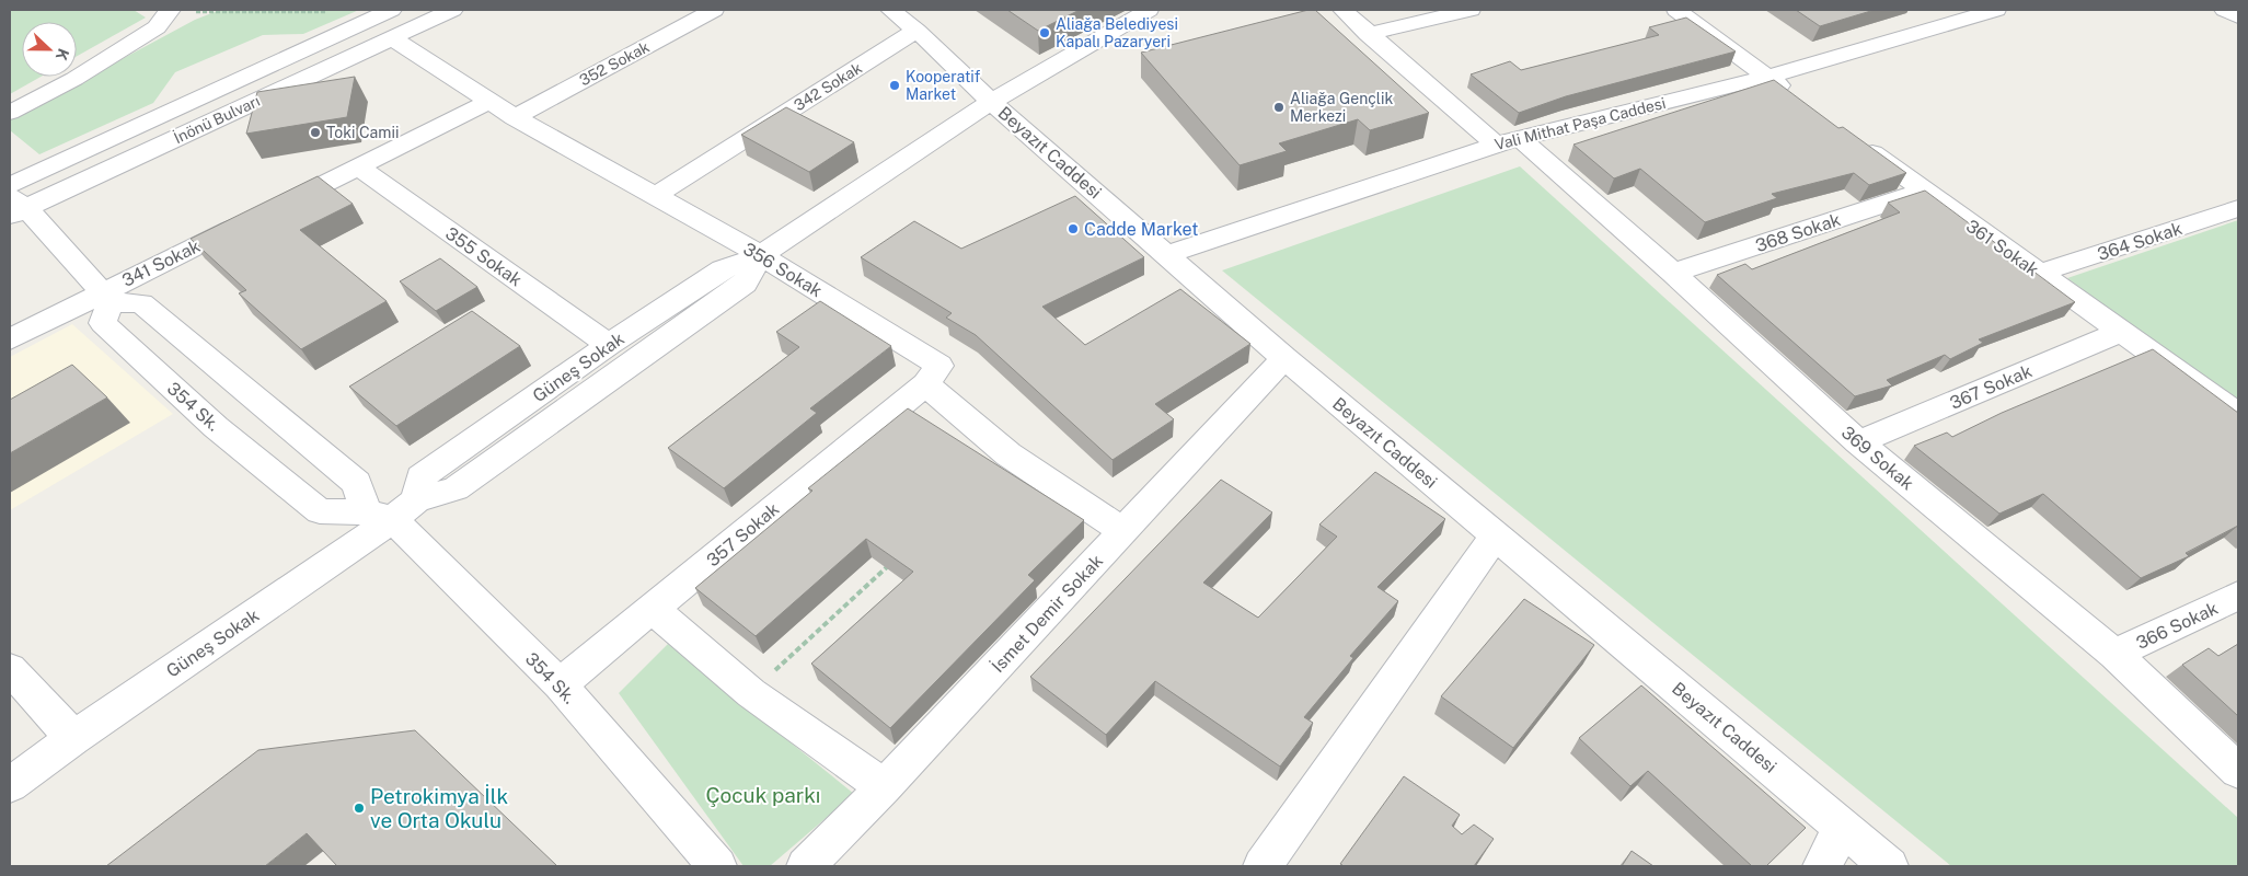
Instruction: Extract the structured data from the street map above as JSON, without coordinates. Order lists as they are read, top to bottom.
{
  "streets": {
    "street": [
      "352 Sokak",
      "342 Sokak",
      "İnönü Bulvarı",
      "Vali Mithat Paşa Caddesi",
      "Beyazıt Caddesi",
      "368 Sokak",
      "364 Sokak",
      "361 Sokak",
      "355 Sokak",
      "341 Sokak",
      "356 Sokak",
      "Güneş Sokak",
      "367 Sokak",
      "354 Sk.",
      "369 Sokak",
      "357 Sokak",
      "İsmet Demir Sokak",
      "366 Sokak"
    ]
  },
  "crossings": [
    ["352 Sokak", "356 Sokak"],
    ["342 Sokak", "Beyazıt Caddesi"],
    ["342 Sokak", "356 Sokak"],
    ["İnönü Bulvarı", "356 Sokak"],
    ["Vali Mithat Paşa Caddesi", "Beyazıt Caddesi"],
    ["Vali Mithat Paşa Caddesi", "369 Sokak"],
    ["Beyazıt Caddesi", "Güneş Sokak"],
    ["Beyazıt Caddesi", "İsmet Demir Sokak"],
    ["368 Sokak", "361 Sokak"],
    ["368 Sokak", "369 Sokak"],
    ["364 Sokak", "361 Sokak"],
    ["361 Sokak", "367 Sokak"],
    ["355 Sokak", "341 Sokak"],
    ["355 Sokak", "Güneş Sokak"],
    ["341 Sokak", "356 Sokak"],
    ["341 Sokak", "354 Sk."],
    ["356 Sokak", "Güneş Sokak"],
    ["356 Sokak", "357 Sokak"],
    ["Güneş Sokak", "354 Sk."],
    ["367 Sokak", "369 Sokak"],
    ["354 Sk.", "357 Sokak"],
    ["369 Sokak", "366 Sokak"]
  ],
  "parks": ["Çocuk parkı"],
  "places": [
    "Aliağa Belediyesi Kapalı Pazaryeri",
    "Kooperatif Market",
    "Aliağa Gençlik Merkezi",
    "Toki Camii",
    "Cadde Market",
    "Petrokimya İlk ve Orta Okulu"
  ],
  "north": "right"
}
